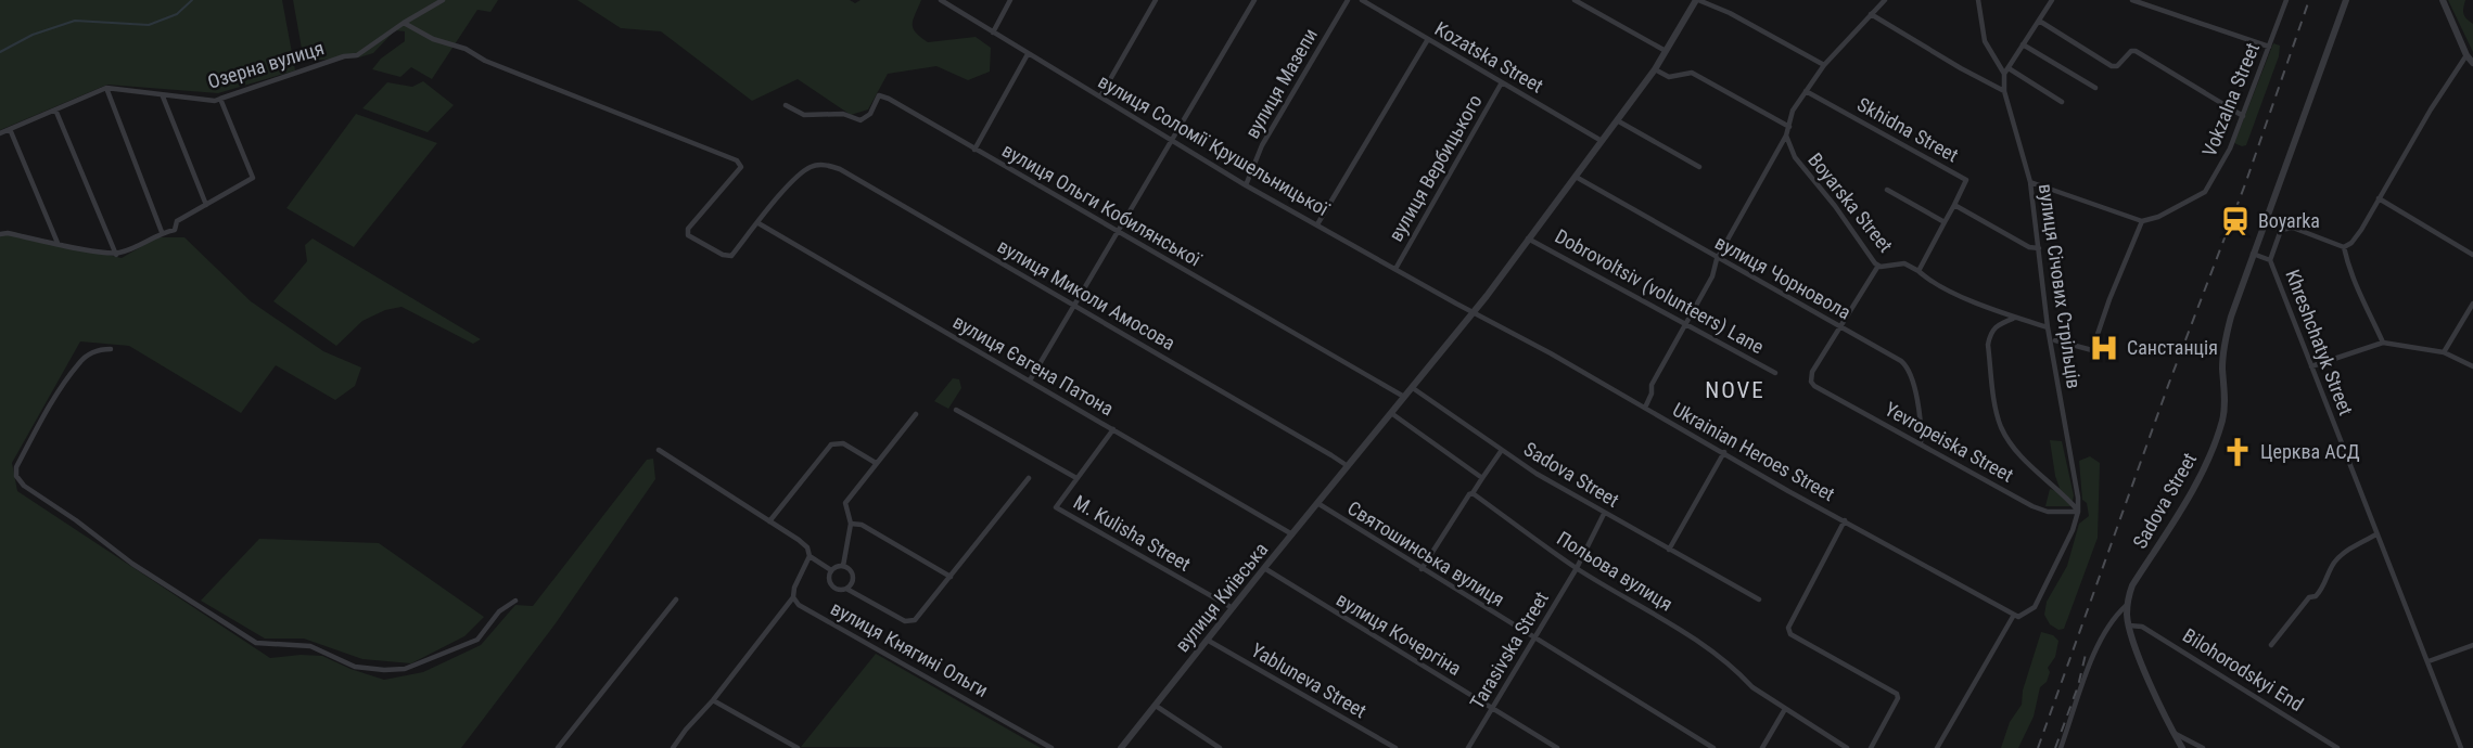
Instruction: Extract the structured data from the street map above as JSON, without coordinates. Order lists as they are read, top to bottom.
{
  "streets": {
    "street": [
      "Kozatska Street",
      "Озерна вулиця",
      "вулиця Мазепи",
      "Vokzalna Street",
      "Skhidna Street",
      "вулиця Соломії Крушельницької",
      "вулиця Вербицького",
      "Boyarska Street",
      "вулиця Ольги Кобилянської",
      "вулиця Чорновола",
      "вулиця Січових Стрільців",
      "Dobrovoltsiv (volunteers) Lane",
      "вулиця Миколи Амосова",
      "Khreshchatyk Street",
      "вулиця Євгена Патона",
      "Yevropeiska Street",
      "Ukrainian Heroes Street",
      "Sadova Street",
      "M. Kulisha Street",
      "Святошинська вулиця",
      "Польова вулиця",
      "вулиця Київська",
      "вулиця Кочергіна",
      "вулиця Княгині Ольги",
      "Tarasivska Street",
      "Bilohorodskyi End",
      "Yabluneva Street"
    ]
  },
  "crossings": [
    ["Kozatska Street", "вулиця Вербицького"],
    ["Kozatska Street", "вулиця Київська"],
    ["вулиця Мазепи", "вулиця Соломії Крушельницької"],
    ["вулиця Соломії Крушельницької", "вулиця Вербицького"],
    ["вулиця Соломії Крушельницької", "Ukrainian Heroes Street"],
    ["вулиця Соломії Крушельницької", "вулиця Київська"],
    ["вулиця Ольги Кобилянської", "вулиця Київська"],
    ["вулиця Чорновола", "Yevropeiska Street"],
    ["вулиця Чорновола", "вулиця Київська"],
    ["вулиця Січових Стрільців", "Yevropeiska Street"],
    ["Dobrovoltsiv (volunteers) Lane", "вулиця Київська"],
    ["вулиця Миколи Амосова", "вулиця Євгена Патона"],
    ["вулиця Миколи Амосова", "вулиця Київська"],
    ["Khreshchatyk Street", "Sadova Street"],
    ["вулиця Євгена Патона", "вулиця Київська"],
    ["Ukrainian Heroes Street", "вулиця Київська"],
    ["Sadova Street", "вулиця Київська"],
    ["Sadova Street", "Tarasivska Street"],
    ["M. Kulisha Street", "вулиця Київська"],
    ["Святошинська вулиця", "вулиця Київська"],
    ["Святошинська вулиця", "Tarasivska Street"],
    ["Польова вулиця", "Tarasivska Street"],
    ["вулиця Київська", "вулиця Кочергіна"],
    ["вулиця Київська", "Yabluneva Street"],
    ["вулиця Кочергіна", "Tarasivska Street"]
  ],
  "districts": ["NOVE"],
  "places": {
    "station": ["Boyarka"],
    "hospital": ["Санстанція"],
    "church": ["Церква АСД"]
  }
}
